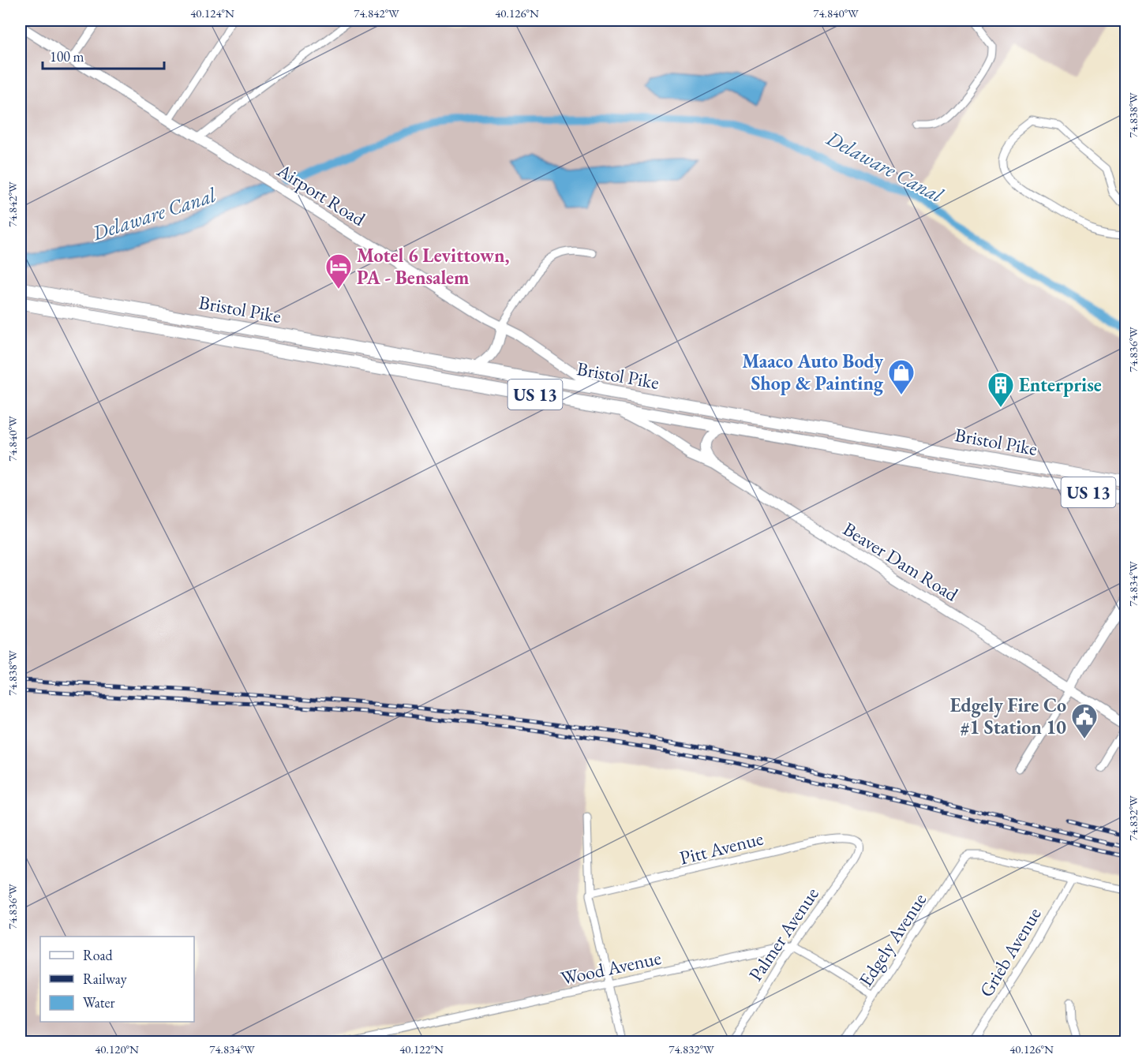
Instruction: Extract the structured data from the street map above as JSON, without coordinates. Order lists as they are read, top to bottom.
{
  "streets": {
    "highway": ["Bristol Pike", "US 13"],
    "street": [
      "Airport Road",
      "Beaver Dam Road",
      "Pitt Avenue",
      "Palmer Avenue",
      "Edgely Avenue",
      "Grieb Avenue",
      "Wood Avenue"
    ]
  },
  "crossings": [
    ["Airport Road", "Bristol Pike"],
    ["Bristol Pike", "Beaver Dam Road"],
    ["Pitt Avenue", "Palmer Avenue"],
    ["Palmer Avenue", "Wood Avenue"],
    ["Edgely Avenue", "Grieb Avenue"]
  ],
  "water": ["Delaware Canal"],
  "places": {
    "hotel": ["Motel 6 Levittown, PA - Bensalem"],
    "shop": ["Maaco Auto Body Shop & Painting"],
    "building": ["Enterprise"],
    "public building": ["Edgely Fire Co #1 Station 10"]
  },
  "legend": ["Road", "Railway", "Water"],
  "scale_bar": "100 m",
  "coordinates": [
    "40.124°N",
    "74.842°W",
    "40.126°N",
    "74.840°W",
    "74.838°W",
    "74.836°W",
    "74.834°W",
    "74.832°W",
    "40.120°N",
    "40.122°N"
  ]
}
